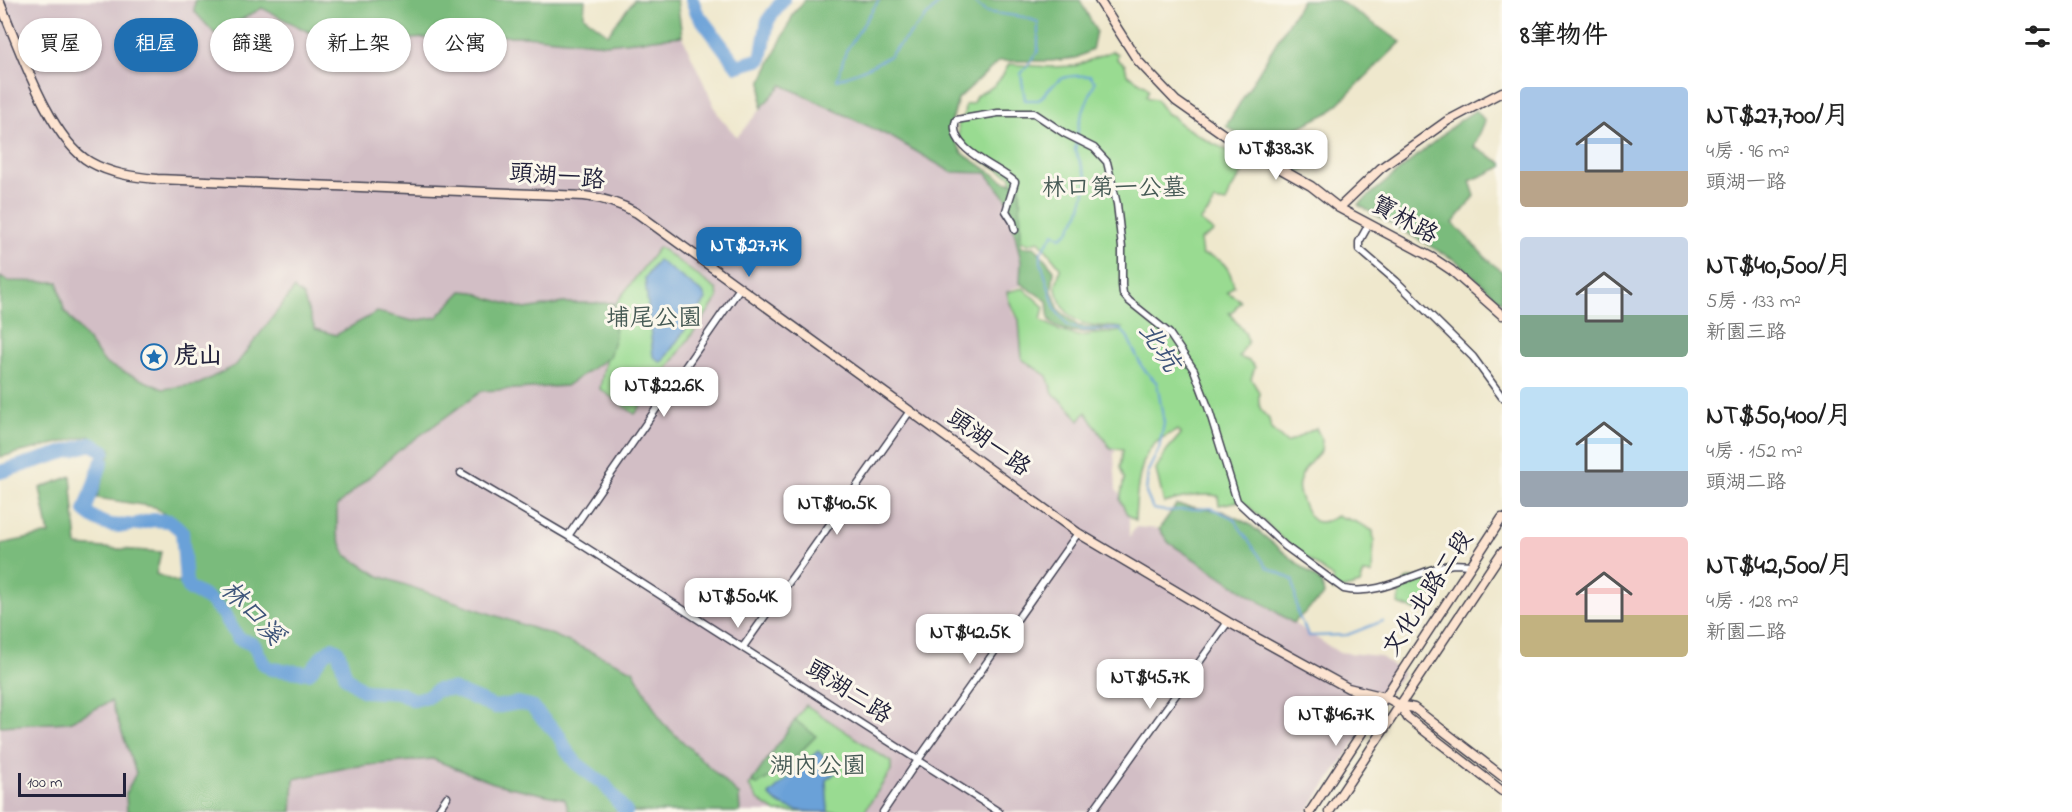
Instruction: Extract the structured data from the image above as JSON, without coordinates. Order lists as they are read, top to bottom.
{
  "streets": {
    "street": [
      "頭湖一路",
      "寶林路",
      "文化北路二段",
      "頭湖二路"
    ]
  },
  "crossings": [
    ["頭湖一路", "文化北路二段"]
  ],
  "water": ["北坑", "林口溪"],
  "parks": ["林口第一公墓", "埔尾公園", "湖內公園"],
  "places": {
    "place": ["虎山"]
  },
  "scale_bar": "100 m",
  "page": {
    "heading": "8筆物件",
    "chip": [
      "買屋",
      "租屋",
      "篩選",
      "新上架",
      "公寓"
    ],
    "list": [
      {
        "name": "NT$27,700/月",
        "note": "4房 · 96 m² · 頭湖一路"
      },
      {
        "name": "NT$40,500/月",
        "note": "5房 · 133 m² · 新園三路"
      },
      {
        "name": "NT$50,400/月",
        "note": "4房 · 152 m² · 頭湖二路"
      },
      {
        "name": "NT$42,500/月",
        "note": "4房 · 128 m² · 新園二路"
      }
    ],
    "price": [
      "NT$38.3K",
      "NT$27.7K",
      "NT$22.6K",
      "NT$40.5K",
      "NT$50.4K",
      "NT$42.5K",
      "NT$45.7K",
      "NT$46.7K"
    ],
    "scale": "100 m"
  }
}
